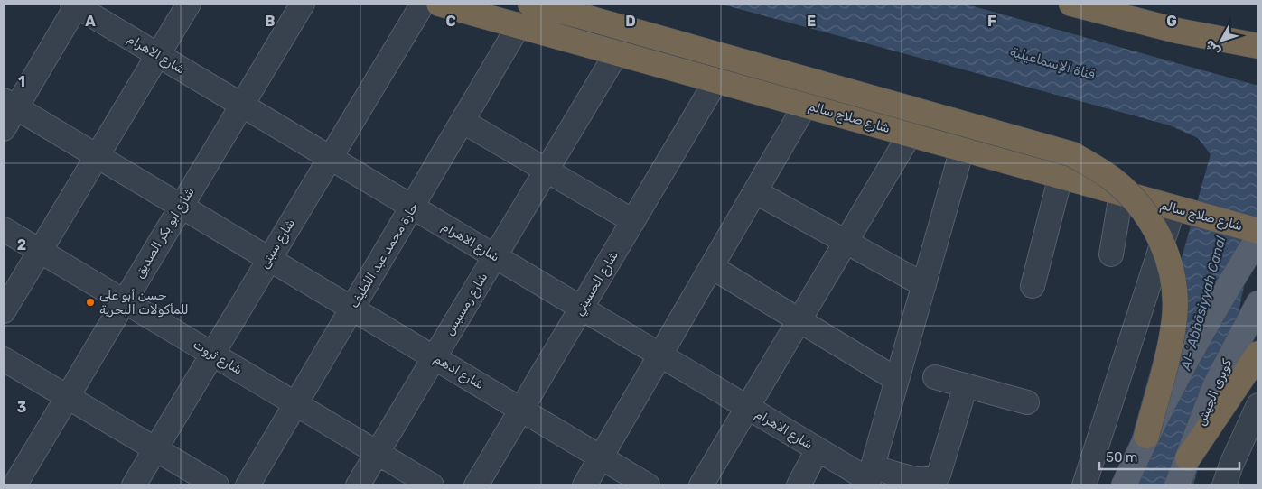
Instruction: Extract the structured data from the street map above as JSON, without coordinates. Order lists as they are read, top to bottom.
{
  "streets": {
    "highway": ["شارع صلاح سالم"],
    "main road": ["كوبرى الجيش"],
    "street": [
      "شارع الاهرام",
      "شارع ابو بكر الصديق",
      "شارع سيتى",
      "حارة محمد عبد اللطيف",
      "شارع الحسيني",
      "شارع رمسيس",
      "شارع ثروت",
      "شارع ادهم"
    ]
  },
  "crossings": [
    ["شارع الاهرام", "شارع ابو بكر الصديق"],
    ["شارع الاهرام", "شارع سيتى"],
    ["شارع الاهرام", "حارة محمد عبد اللطيف"],
    ["شارع الاهرام", "شارع الحسيني"],
    ["شارع الاهرام", "شارع رمسيس"],
    ["شارع صلاح سالم", "حارة محمد عبد اللطيف"],
    ["شارع صلاح سالم", "شارع الحسيني"],
    ["شارع صلاح سالم", "شارع رمسيس"],
    ["شارع ابو بكر الصديق", "شارع ثروت"],
    ["شارع ابو بكر الصديق", "شارع ادهم"],
    ["شارع سيتى", "شارع ثروت"],
    ["شارع سيتى", "شارع ادهم"],
    ["حارة محمد عبد اللطيف", "شارع ثروت"],
    ["حارة محمد عبد اللطيف", "شارع ادهم"],
    ["شارع الحسيني", "شارع ادهم"],
    ["شارع رمسيس", "شارع ثروت"],
    ["شارع رمسيس", "شارع ادهم"]
  ],
  "water": ["قناة الإسماعيلية", "Al-ʿAbbāsiyyah Canal"],
  "places": ["حسن أبو على للمأكولات البحرية"],
  "scale_bar": "50 m",
  "north": "bottom left",
  "grid": {
    "columns": [
      "A",
      "B",
      "C",
      "D",
      "E",
      "F",
      "G"
    ],
    "rows": ["1", "2", "3"]
  }
}
